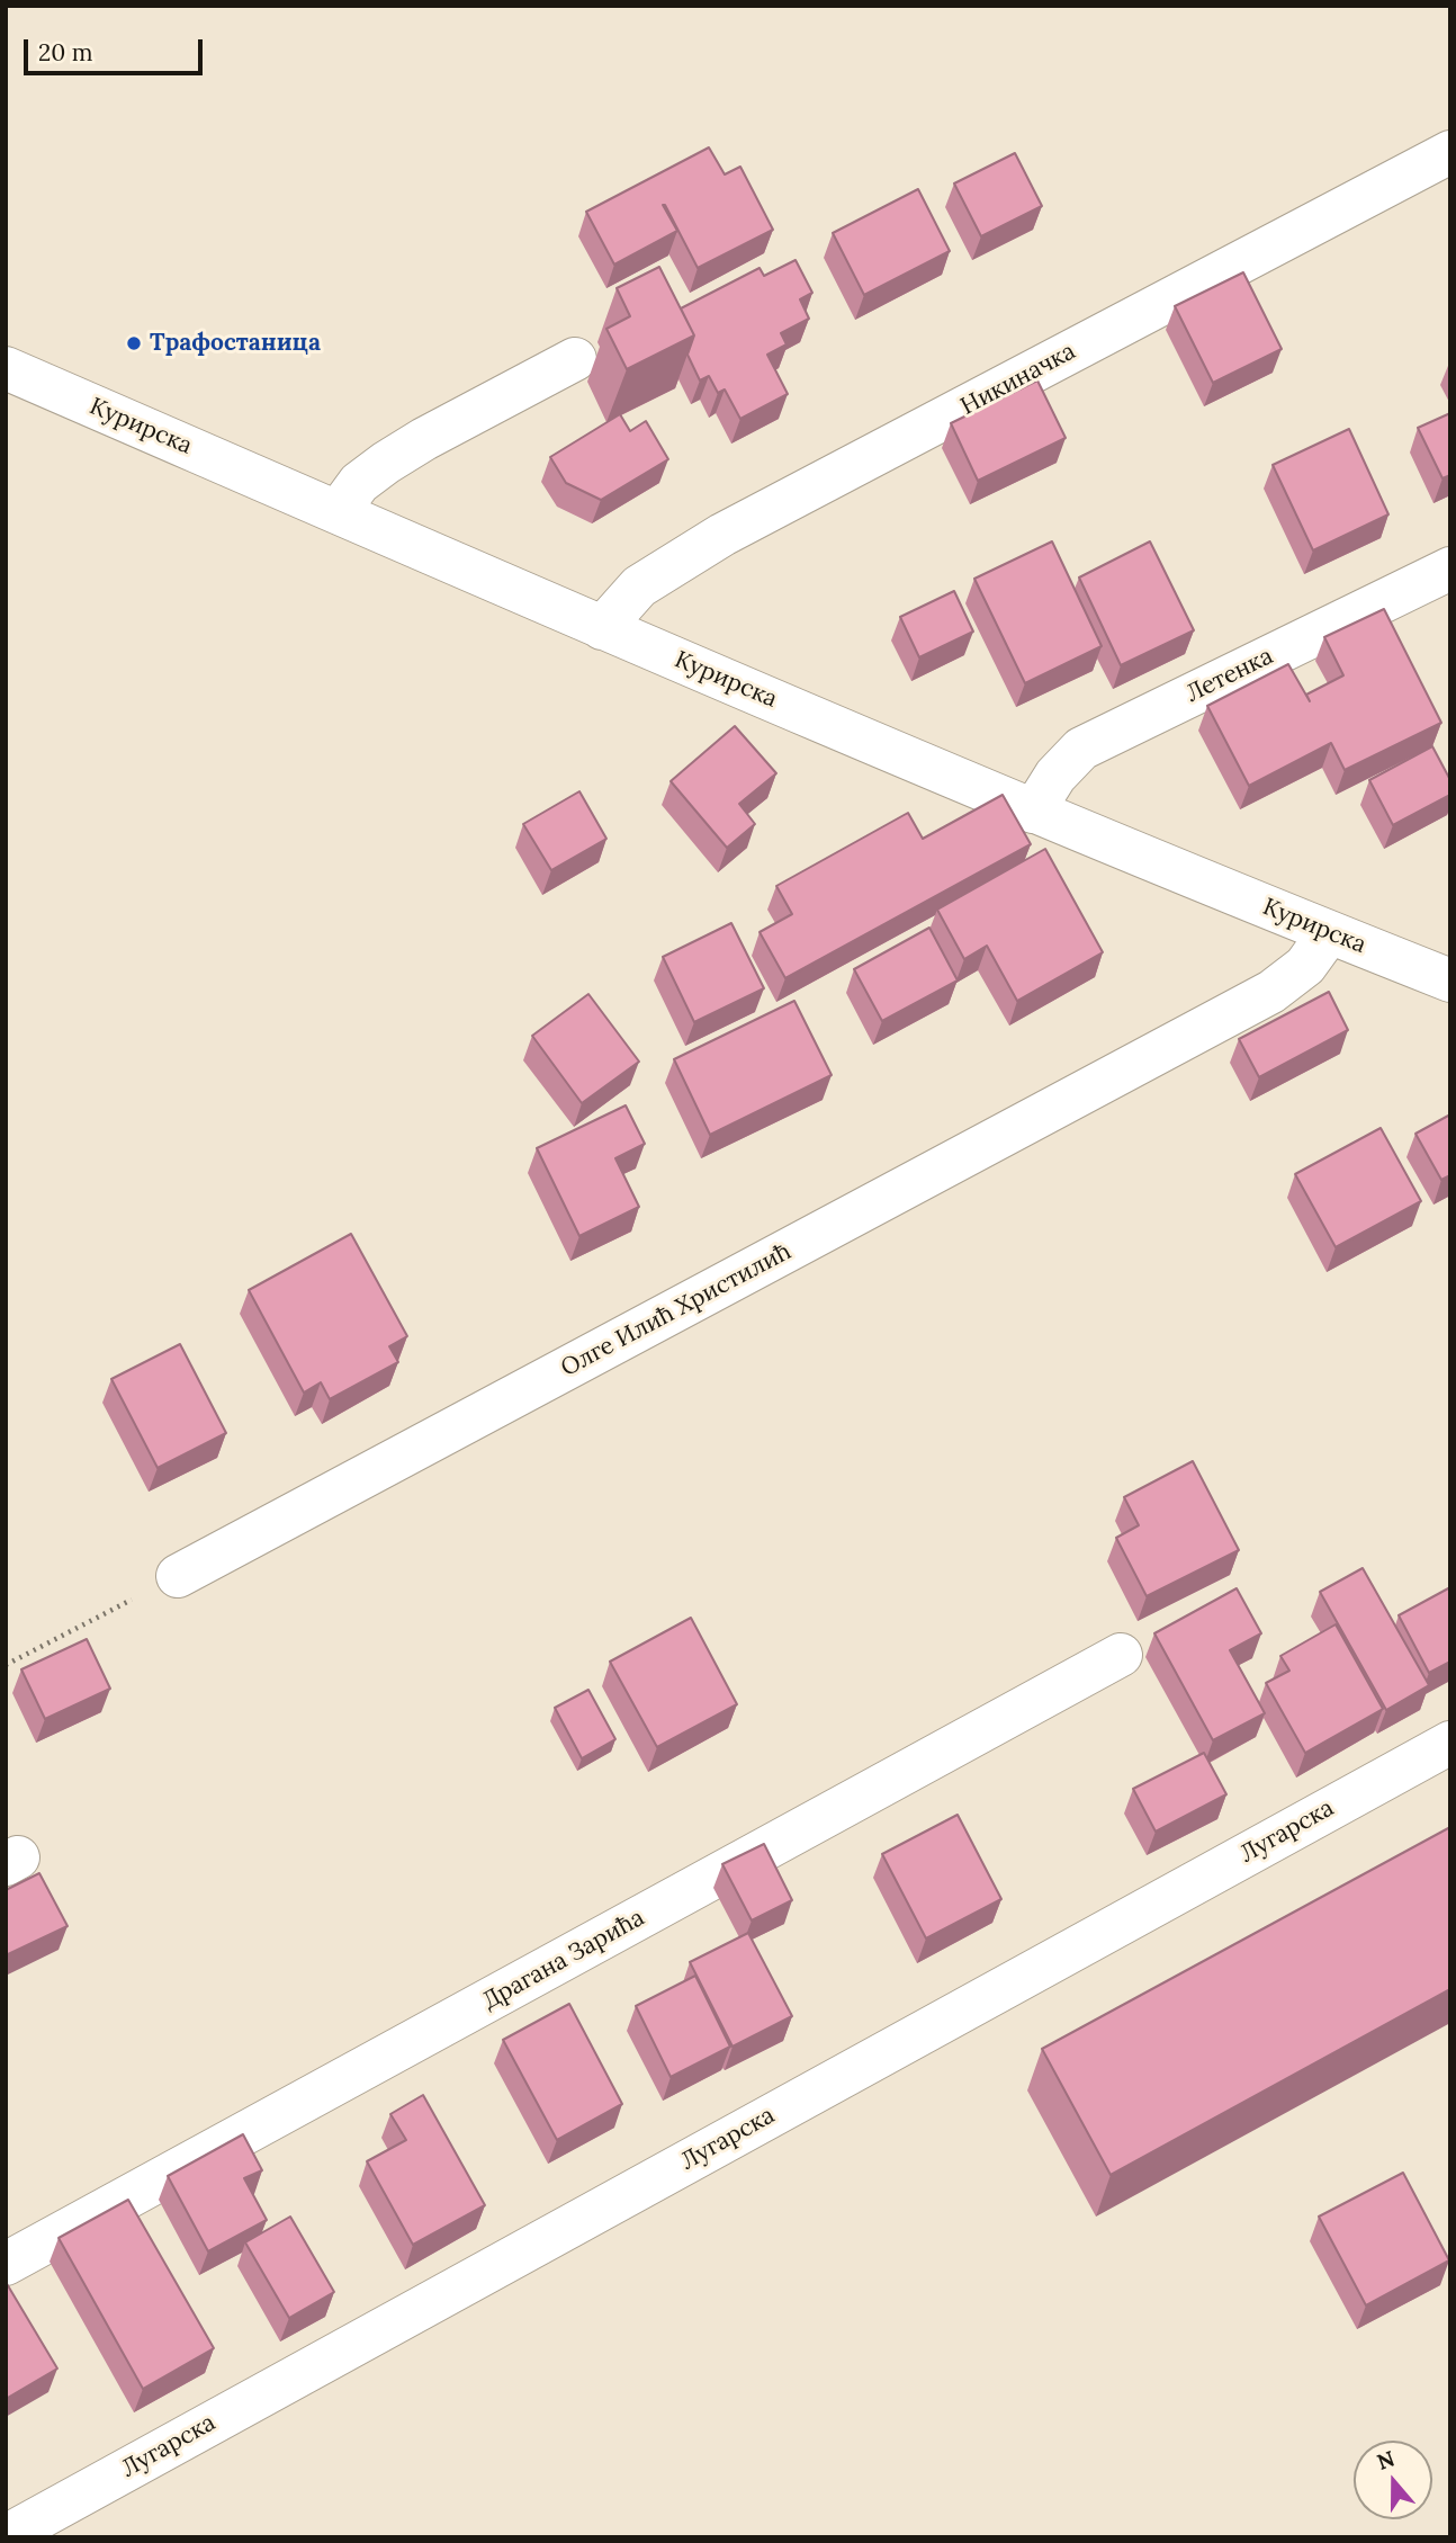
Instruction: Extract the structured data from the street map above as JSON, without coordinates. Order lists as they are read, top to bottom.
{
  "streets": {
    "street": [
      "Никиначка",
      "Курирска",
      "Летенка",
      "Олге Илић Христилић",
      "Лугарска",
      "Драгана Зарића"
    ]
  },
  "crossings": [
    ["Никиначка", "Курирска"],
    ["Курирска", "Летенка"],
    ["Курирска", "Олге Илић Христилић"]
  ],
  "places": ["Трафостаница"],
  "scale_bar": "20 m",
  "north": "top"
}
